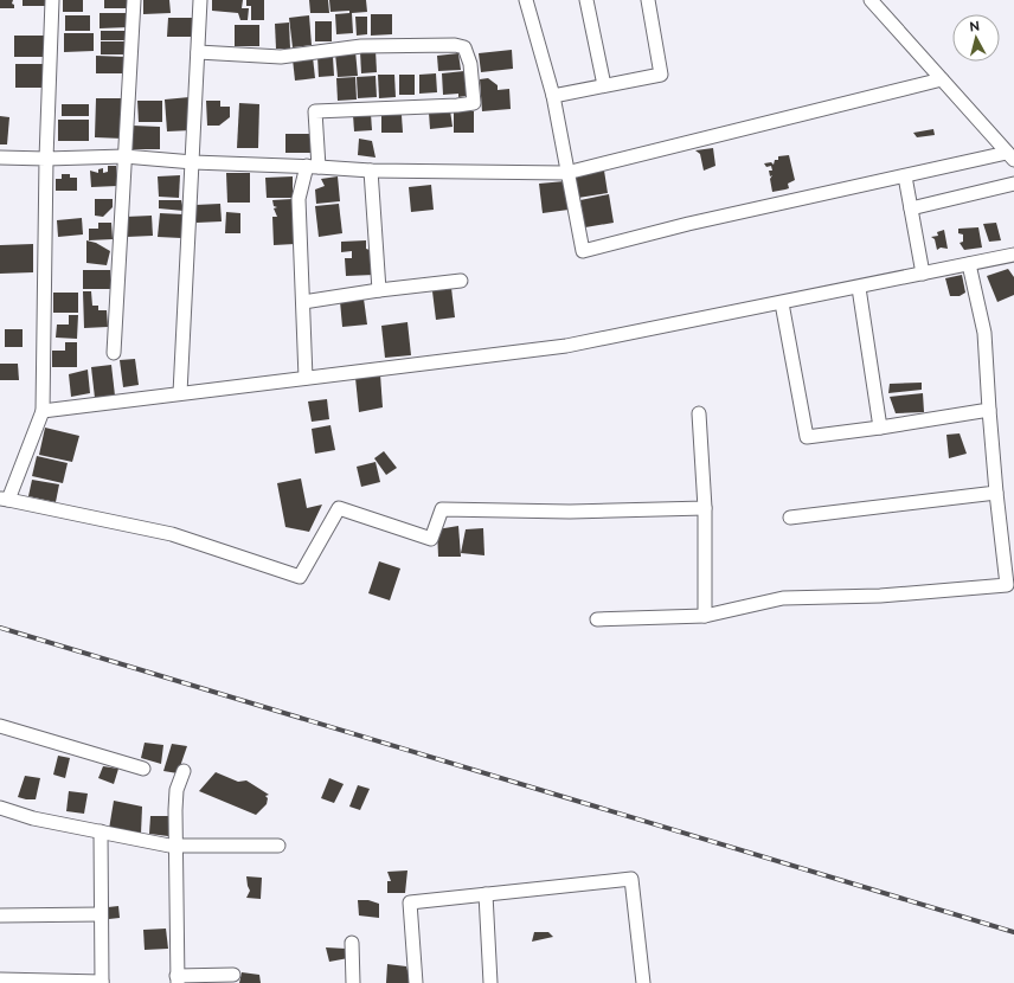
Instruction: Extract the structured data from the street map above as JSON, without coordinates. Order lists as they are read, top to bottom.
{
  "north": "top"
}
